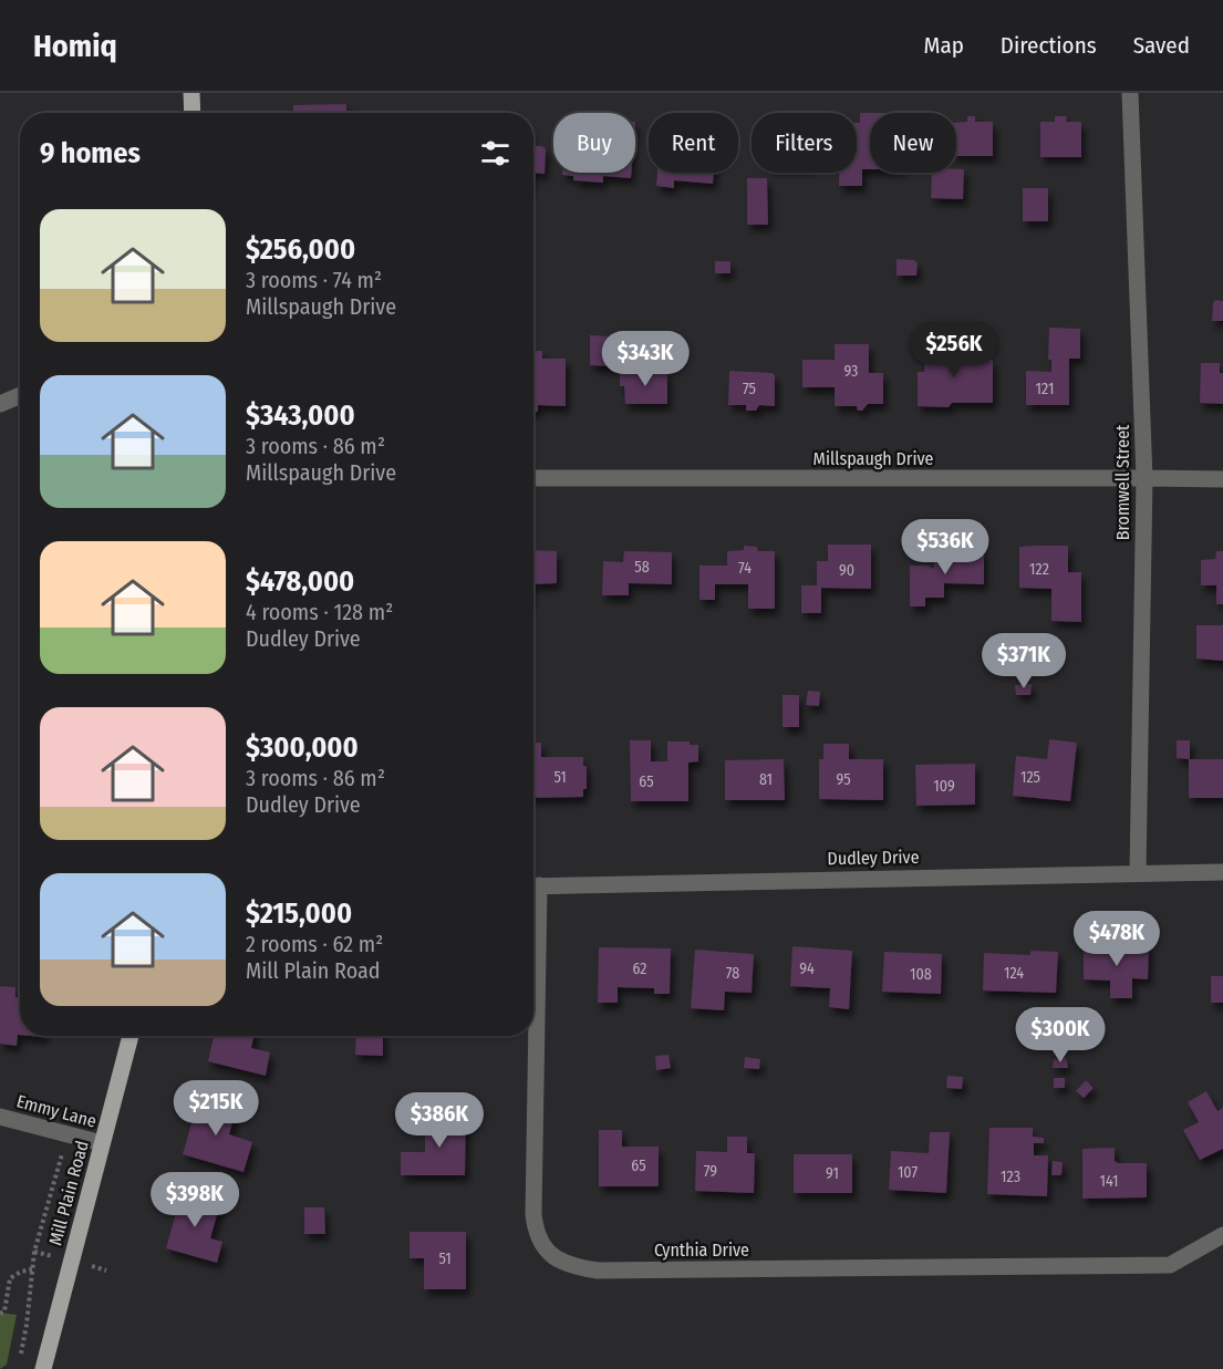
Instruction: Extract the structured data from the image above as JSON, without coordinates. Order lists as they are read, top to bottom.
{
  "streets": {
    "main road": ["Mill Plain Road"],
    "street": [
      "Millspaugh Drive",
      "Bromwell Street",
      "Dudley Drive",
      "Emmy Lane",
      "Cynthia Drive"
    ]
  },
  "crossings": [
    ["Millspaugh Drive", "Bromwell Street"],
    ["Bromwell Street", "Dudley Drive"],
    ["Emmy Lane", "Mill Plain Road"]
  ],
  "house_numbers": [
    "93",
    "75",
    "121",
    "58",
    "74",
    "122",
    "90",
    "51",
    "125",
    "81",
    "95",
    "65",
    "109",
    "62",
    "94",
    "78",
    "124",
    "108",
    "65",
    "79",
    "107",
    "91",
    "123",
    "141",
    "51"
  ],
  "page": {
    "header": "Homiq",
    "nav": ["Map", "Directions", "Saved"],
    "chip": [
      "Buy",
      "Rent",
      "Filters",
      "New"
    ],
    "heading": "9 homes",
    "list": [
      {
        "name": "$256,000",
        "note": "3 rooms · 74 m² · Millspaugh Drive"
      },
      {
        "name": "$343,000",
        "note": "3 rooms · 86 m² · Millspaugh Drive"
      },
      {
        "name": "$478,000",
        "note": "4 rooms · 128 m² · Dudley Drive"
      },
      {
        "name": "$300,000",
        "note": "3 rooms · 86 m² · Dudley Drive"
      },
      {
        "name": "$215,000",
        "note": "2 rooms · 62 m² · Mill Plain Road"
      }
    ],
    "price": [
      "$256K",
      "$343K",
      "$536K",
      "$371K",
      "$478K",
      "$300K",
      "$215K",
      "$386K",
      "$398K"
    ]
  }
}
